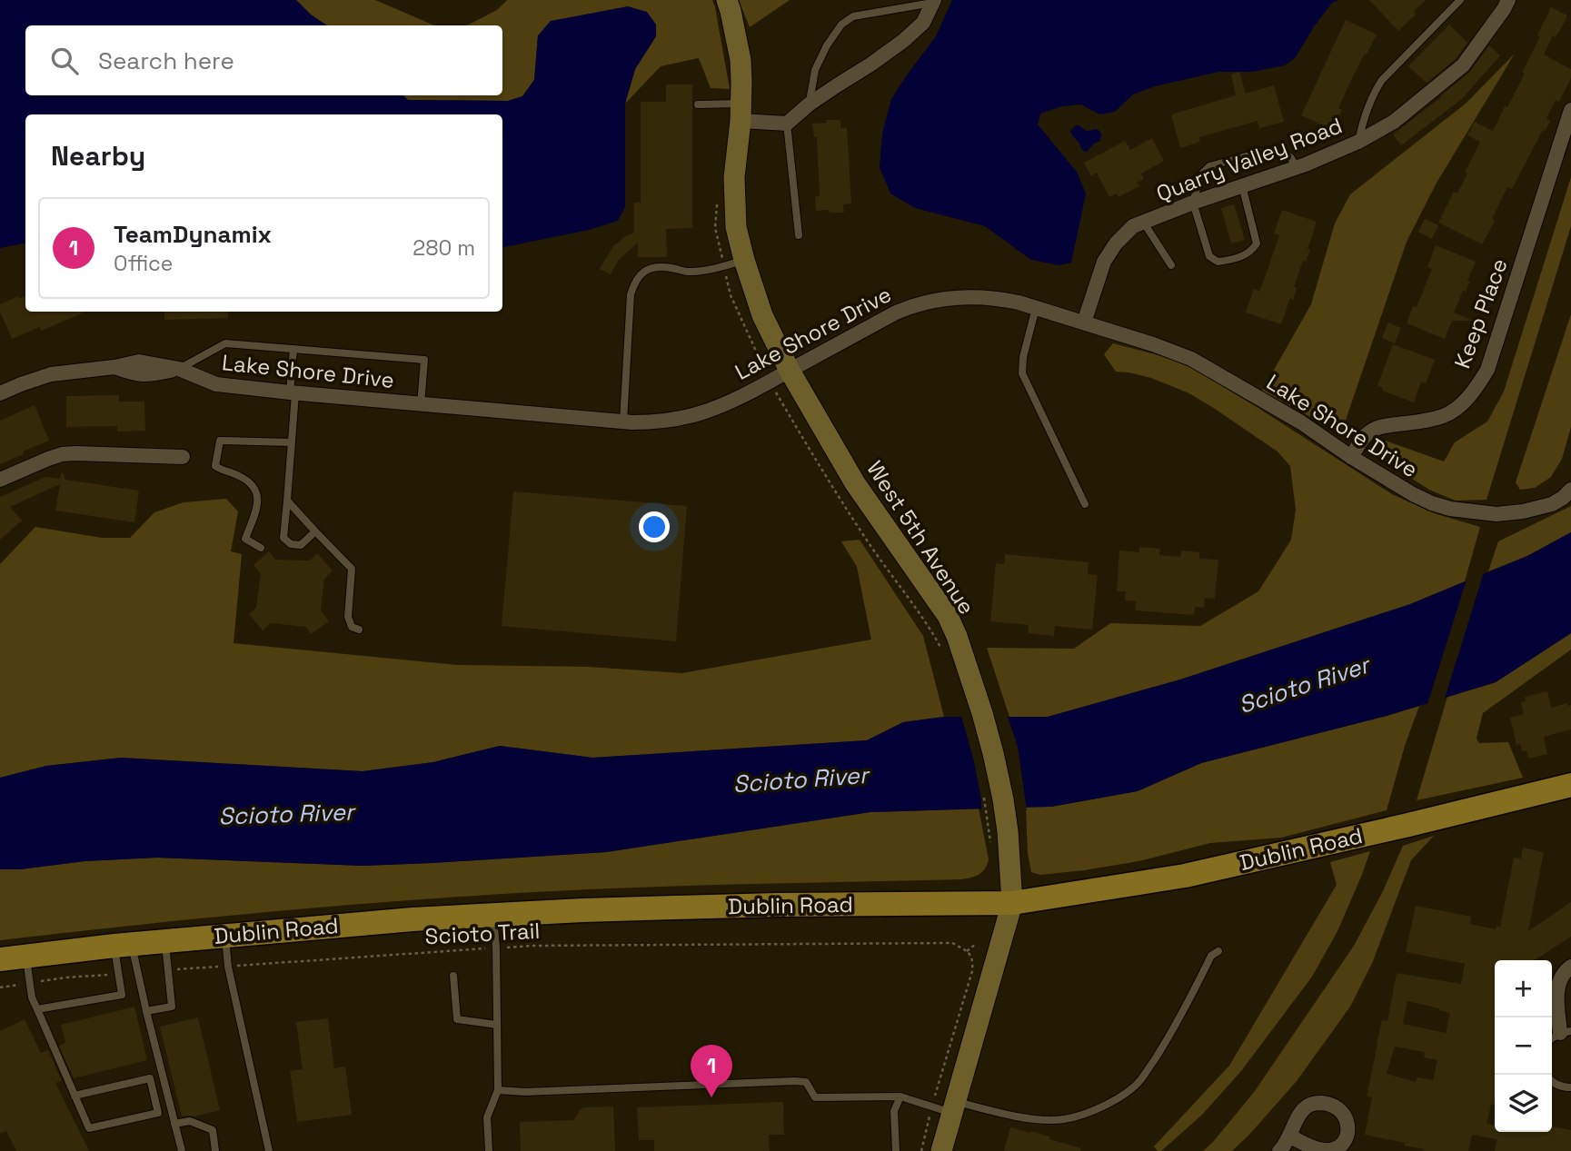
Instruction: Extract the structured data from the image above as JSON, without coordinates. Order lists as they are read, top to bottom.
{
  "streets": {
    "main road": ["West 5th Avenue", "Dublin Road"],
    "street": ["Quarry Valley Road", "Keep Place", "Lake Shore Drive"],
    "path": ["Scioto Trail"]
  },
  "crossings": [
    ["Quarry Valley Road", "Lake Shore Drive"],
    ["Keep Place", "Lake Shore Drive"],
    ["Lake Shore Drive", "West 5th Avenue"],
    ["West 5th Avenue", "Dublin Road"]
  ],
  "water": ["Scioto River"],
  "page": {
    "search": "Search here",
    "heading": "Nearby",
    "list": [
      {
        "mark": "1",
        "name": "TeamDynamix",
        "note": "Office",
        "value": "280 m"
      }
    ],
    "map_buttons": ["+", "−"],
    "pins": "1"
  }
}
